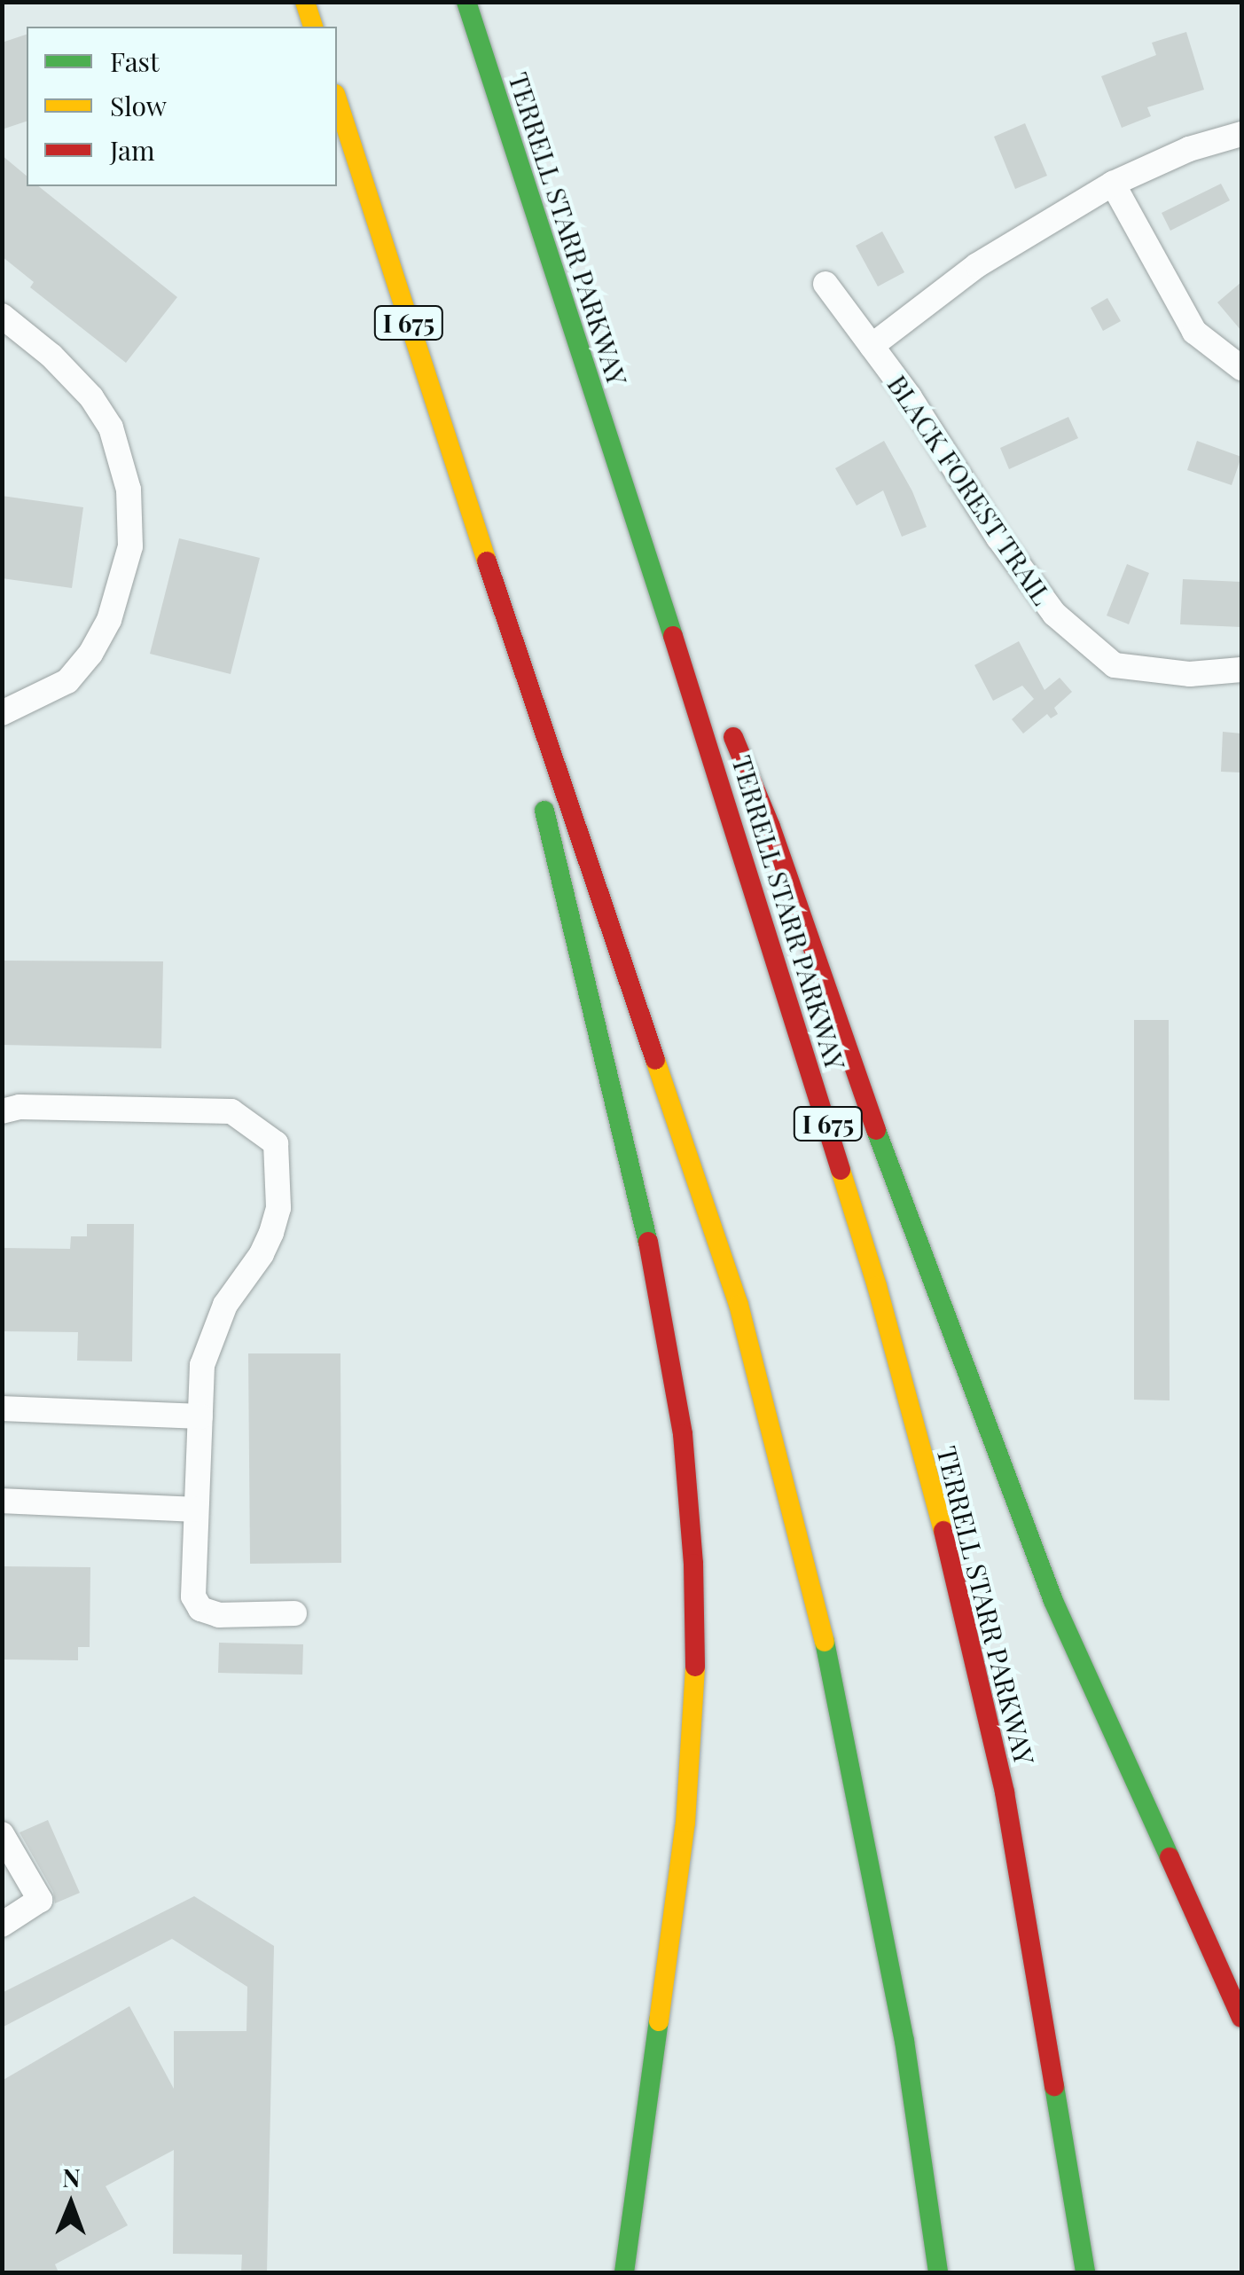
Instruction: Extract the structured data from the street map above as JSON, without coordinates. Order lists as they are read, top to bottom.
{
  "streets": {
    "highway": ["TERRELL STARR PARKWAY", "I 675"],
    "street": ["BLACK FOREST TRAIL"]
  },
  "legend": ["Fast", "Slow", "Jam"],
  "north": "top"
}
